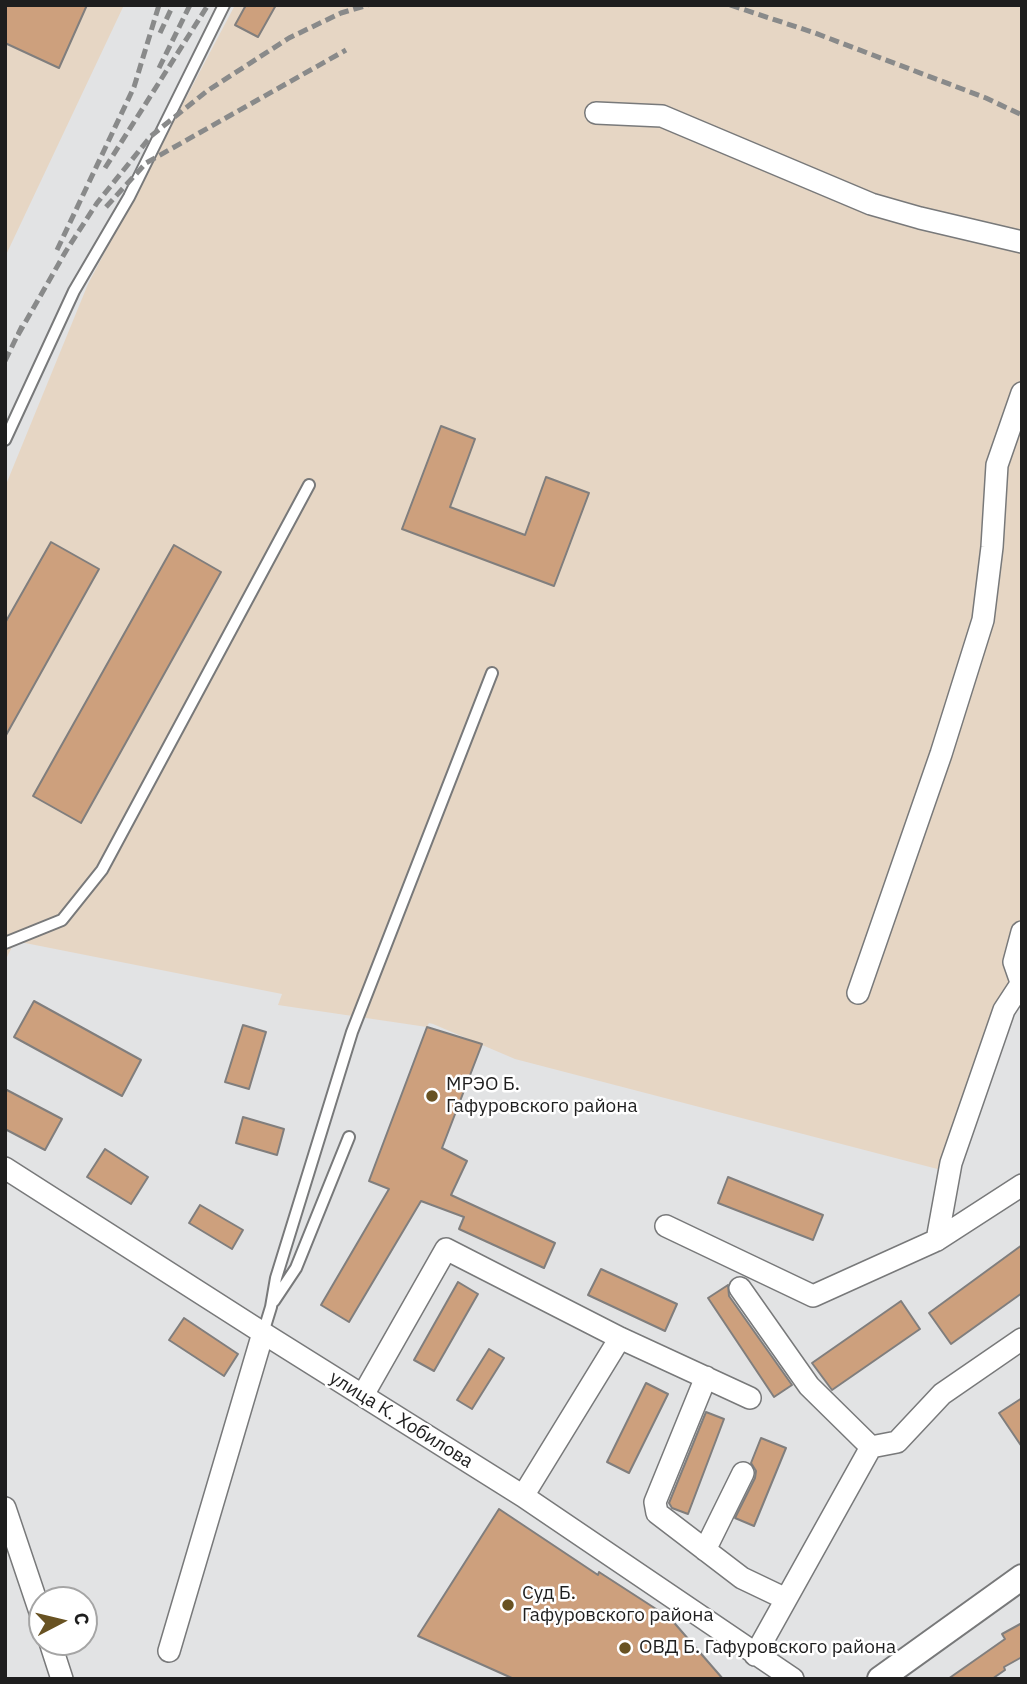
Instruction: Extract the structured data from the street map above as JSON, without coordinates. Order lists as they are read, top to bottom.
{
  "streets": {
    "street": ["улица К. Хобилова"]
  },
  "places": ["МРЭО Б. Гафуровского района", "Суд Б. Гафуровского района", "ОВД Б. Гафуровского района"],
  "north": "right"
}
